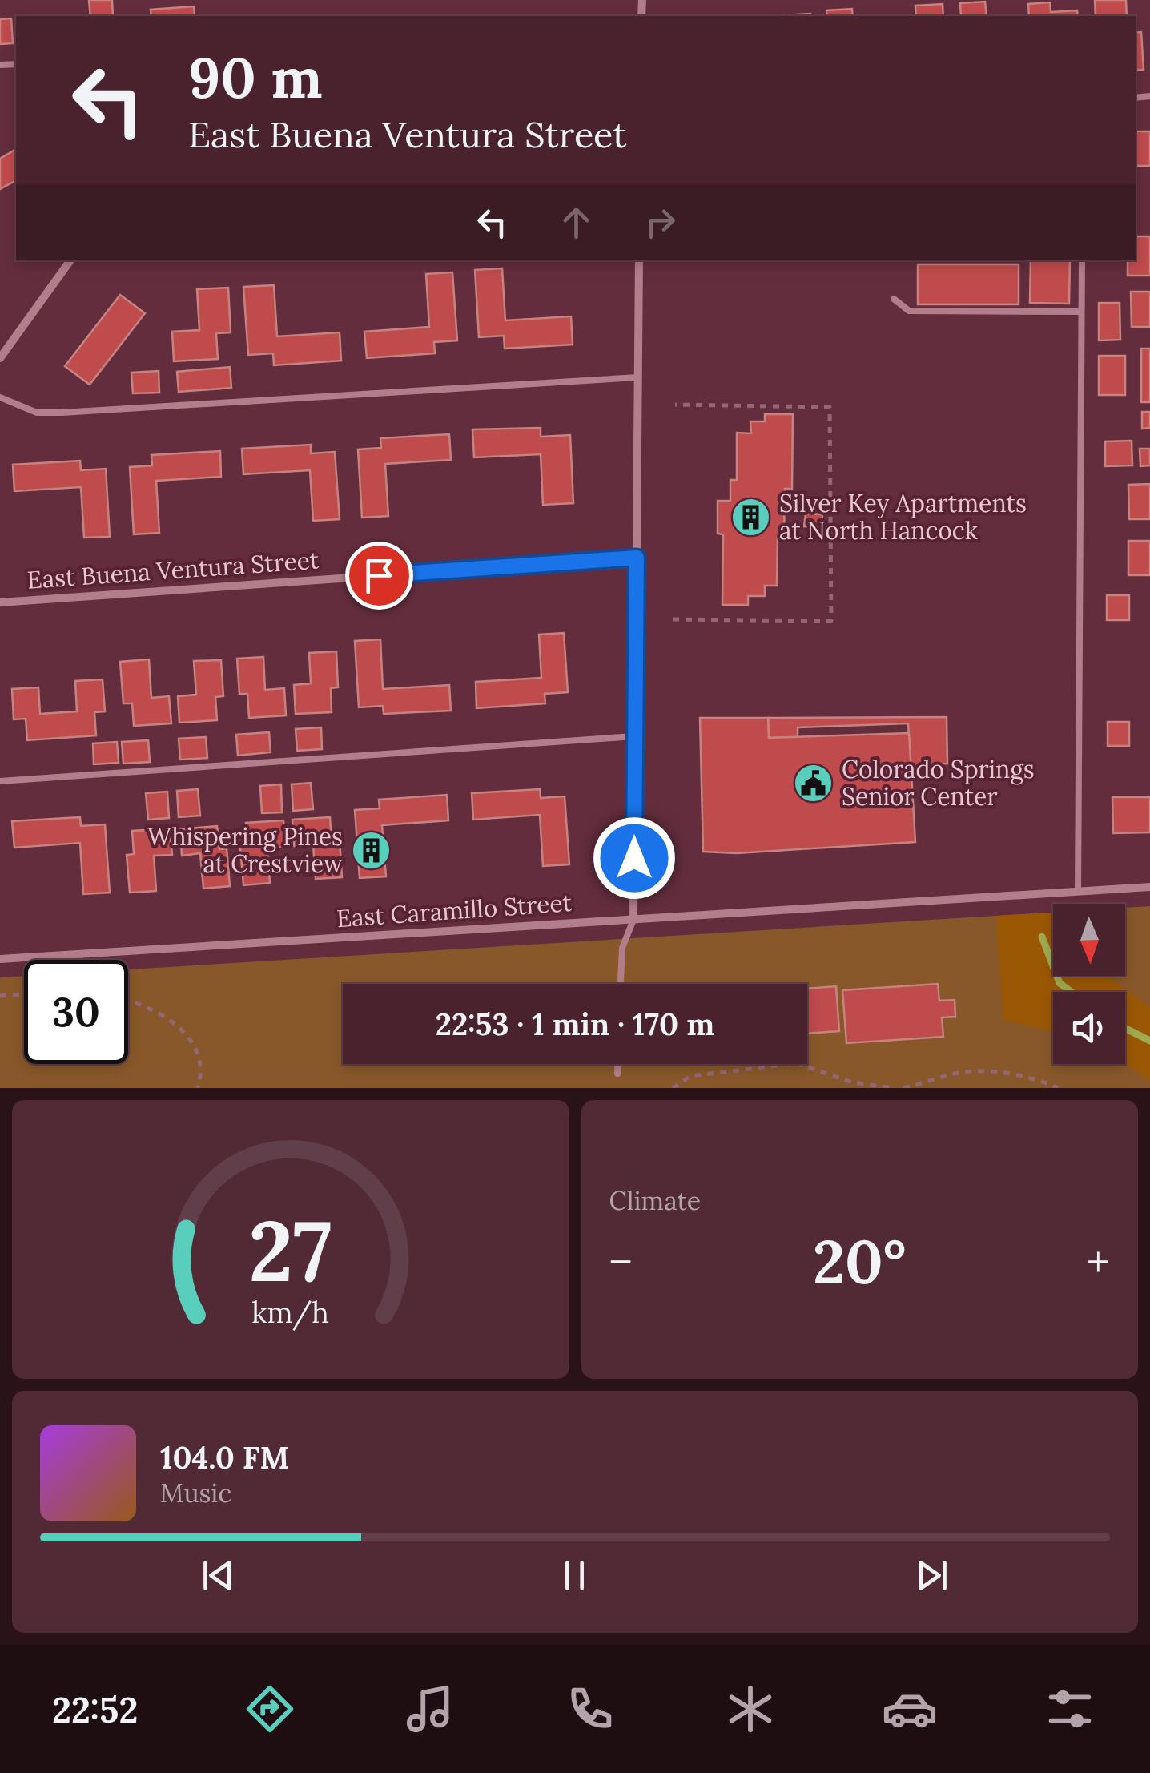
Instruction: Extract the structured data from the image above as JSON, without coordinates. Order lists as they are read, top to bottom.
{
  "streets": {
    "street": ["East Buena Ventura Street", "East Caramillo Street"]
  },
  "places": {
    "building": ["Silver Key Apartments at North Hancock", "Whispering Pines at Crestview"],
    "public building": ["Colorado Springs Senior Center"]
  },
  "north": "bottom",
  "page": {
    "turn": ["90 m", "East Buena Ventura Street"],
    "limit": "30",
    "trip": "22:53 · 1 min · 170 m",
    "tile": "Climate",
    "heat": ["−", "20°", "+"],
    "song": ["104.0 FM", "Music"],
    "tabs": "22:52",
    "gauge": ["27", "km/h"]
  }
}
